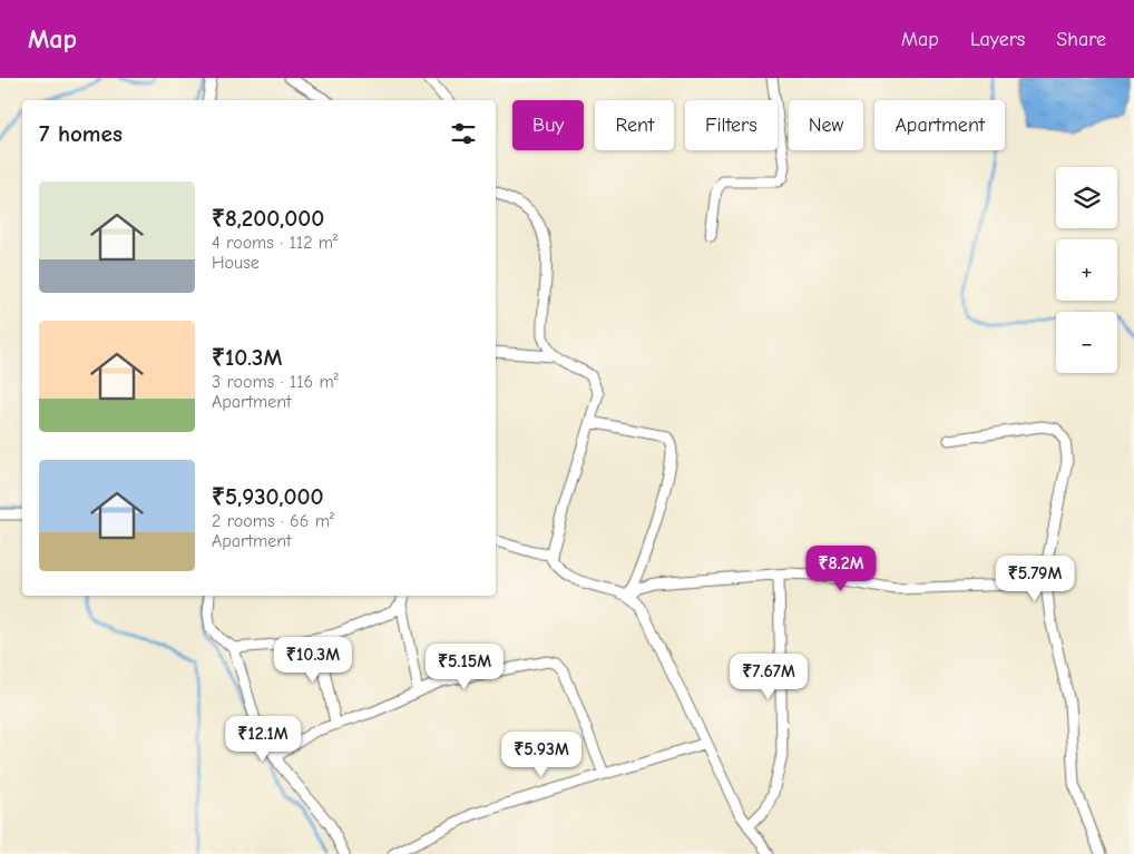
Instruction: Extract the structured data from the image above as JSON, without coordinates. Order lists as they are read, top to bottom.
{
  "page": {
    "header": "Map",
    "nav": ["Map", "Layers", "Share"],
    "chip": [
      "Buy",
      "Rent",
      "Filters",
      "New",
      "Apartment"
    ],
    "heading": "7 homes",
    "map_buttons": ["+", "−"],
    "list": [
      {
        "name": "₹8,200,000",
        "note": "4 rooms · 112 m² · House"
      },
      {
        "name": "₹10.3M",
        "note": "3 rooms · 116 m² · Apartment"
      },
      {
        "name": "₹5,930,000",
        "note": "2 rooms · 66 m² · Apartment"
      }
    ],
    "price": [
      "₹8.2M",
      "₹5.79M",
      "₹10.3M",
      "₹5.15M",
      "₹7.67M",
      "₹12.1M",
      "₹5.93M"
    ]
  }
}
